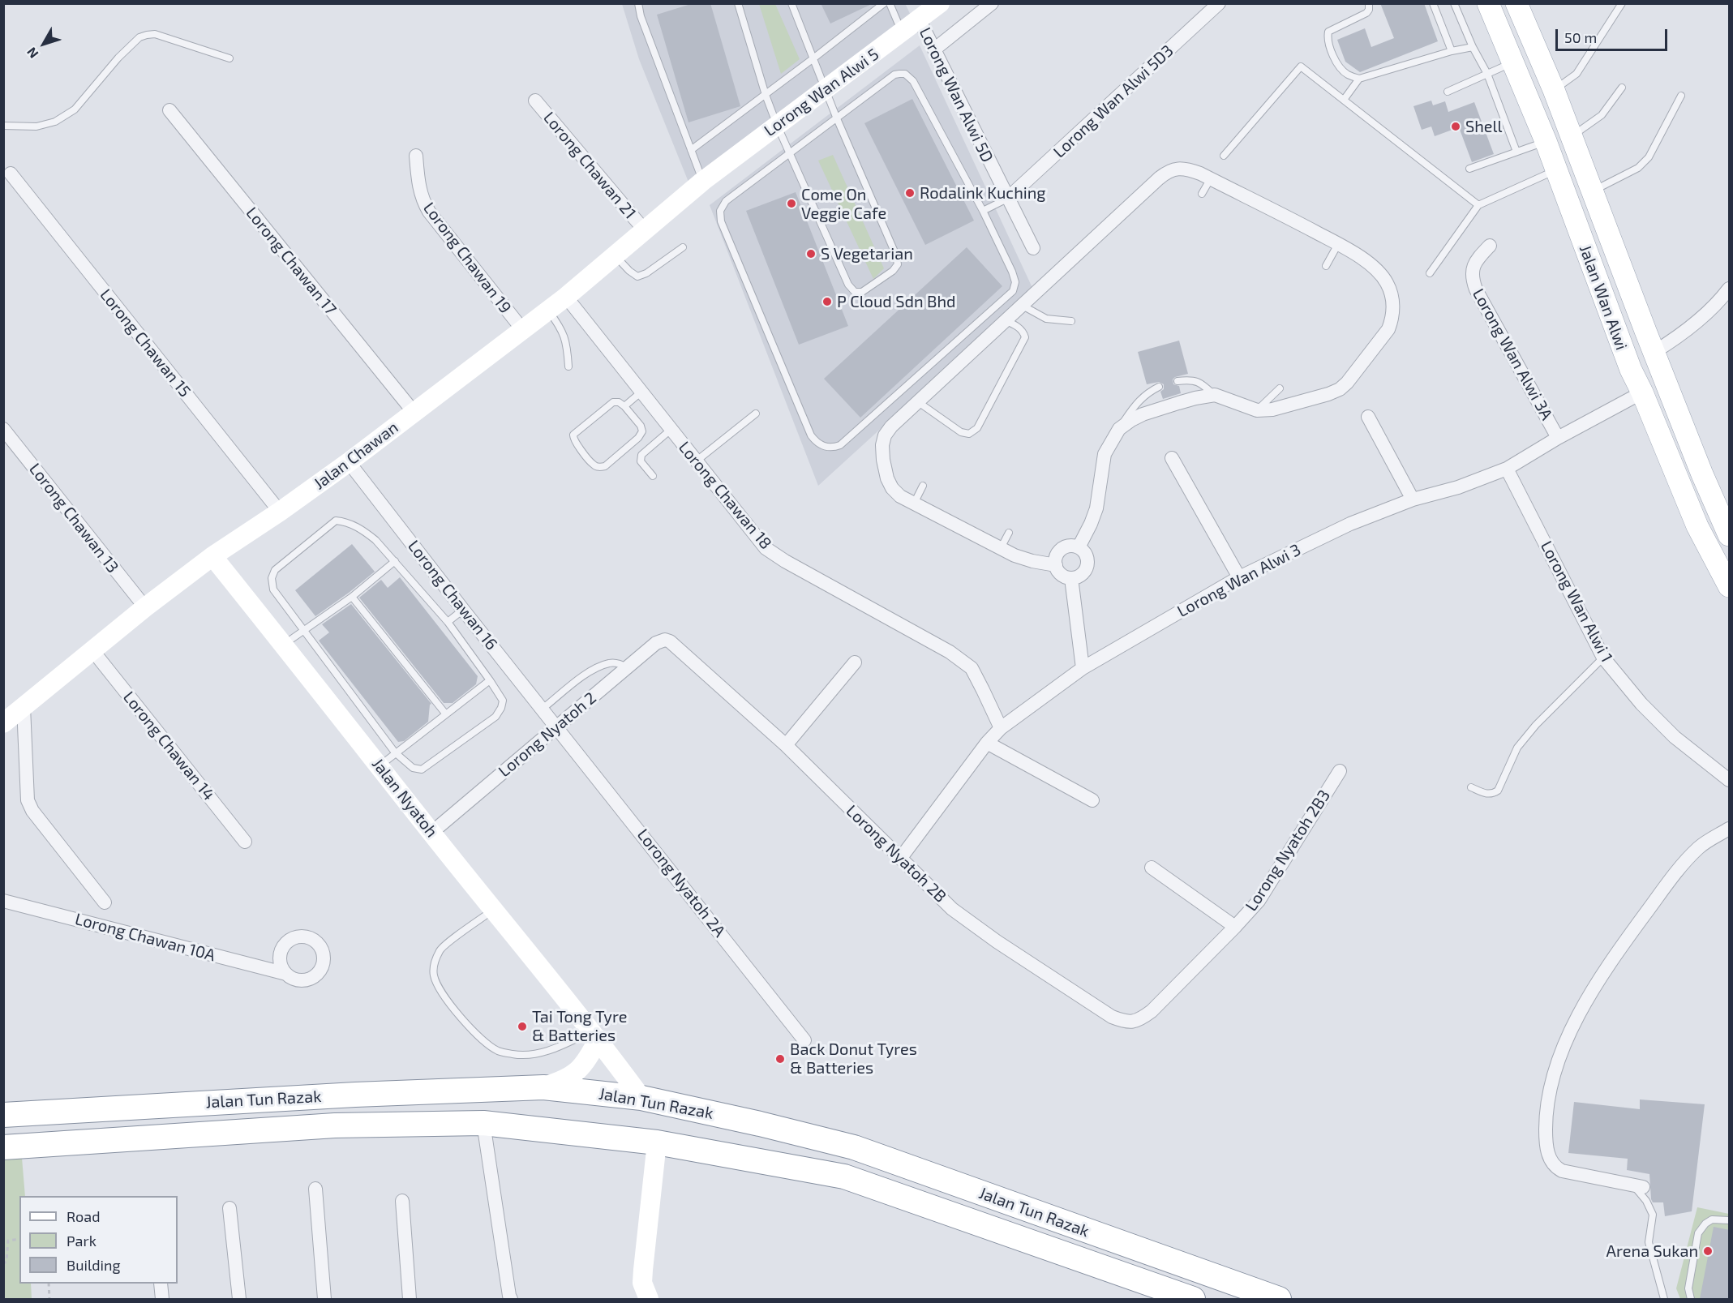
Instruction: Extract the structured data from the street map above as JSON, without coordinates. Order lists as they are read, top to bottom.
{
  "streets": {
    "highway": ["Jalan Tun Razak"],
    "main road": ["Jalan Wan Alwi"],
    "street": [
      "Lorong Wan Alwi 5",
      "Lorong Wan Alwi 5D",
      "Lorong Wan Alwi 5D3",
      "Lorong Chawan 21",
      "Lorong Chawan 19",
      "Lorong Chawan 17",
      "Lorong Chawan 15",
      "Lorong Wan Alwi 3A",
      "Jalan Chawan",
      "Lorong Chawan 18",
      "Lorong Chawan 13",
      "Lorong Wan Alwi 3",
      "Lorong Chawan 16",
      "Lorong Wan Alwi 1",
      "Lorong Nyatoh 2",
      "Lorong Chawan 14",
      "Jalan Nyatoh",
      "Lorong Nyatoh 2B3",
      "Lorong Nyatoh 2B",
      "Lorong Nyatoh 2A",
      "Lorong Chawan 10A"
    ]
  },
  "crossings": [
    ["Lorong Wan Alwi 5", "Lorong Wan Alwi 5D"],
    ["Lorong Wan Alwi 5", "Jalan Chawan"],
    ["Lorong Wan Alwi 5D", "Lorong Wan Alwi 5D3"],
    ["Lorong Chawan 21", "Jalan Chawan"],
    ["Lorong Chawan 19", "Jalan Chawan"],
    ["Lorong Chawan 17", "Jalan Chawan"],
    ["Jalan Wan Alwi", "Lorong Wan Alwi 3"],
    ["Lorong Chawan 15", "Jalan Chawan"],
    ["Lorong Wan Alwi 3A", "Lorong Wan Alwi 3"],
    ["Jalan Chawan", "Lorong Chawan 18"],
    ["Jalan Chawan", "Lorong Chawan 13"],
    ["Jalan Chawan", "Lorong Chawan 16"],
    ["Jalan Chawan", "Lorong Chawan 14"],
    ["Jalan Chawan", "Jalan Nyatoh"],
    ["Lorong Chawan 18", "Lorong Wan Alwi 3"],
    ["Lorong Wan Alwi 3", "Lorong Wan Alwi 1"],
    ["Lorong Wan Alwi 3", "Lorong Nyatoh 2B"],
    ["Lorong Chawan 16", "Lorong Nyatoh 2"],
    ["Lorong Chawan 16", "Lorong Nyatoh 2A"],
    ["Lorong Nyatoh 2", "Jalan Nyatoh"],
    ["Lorong Nyatoh 2", "Lorong Nyatoh 2B"],
    ["Lorong Nyatoh 2", "Lorong Nyatoh 2A"],
    ["Jalan Nyatoh", "Jalan Tun Razak"],
    ["Lorong Nyatoh 2B3", "Lorong Nyatoh 2B"]
  ],
  "places": [
    "Shell",
    "Rodalink Kuching",
    "Come On Veggie Cafe",
    "S Vegetarian",
    "P Cloud Sdn Bhd",
    "Tai Tong Tyre & Batteries",
    "Back Donut Tyres & Batteries",
    "Arena Sukan"
  ],
  "legend": ["Road", "Park", "Building"],
  "scale_bar": "50 m",
  "north": "bottom left"
}
